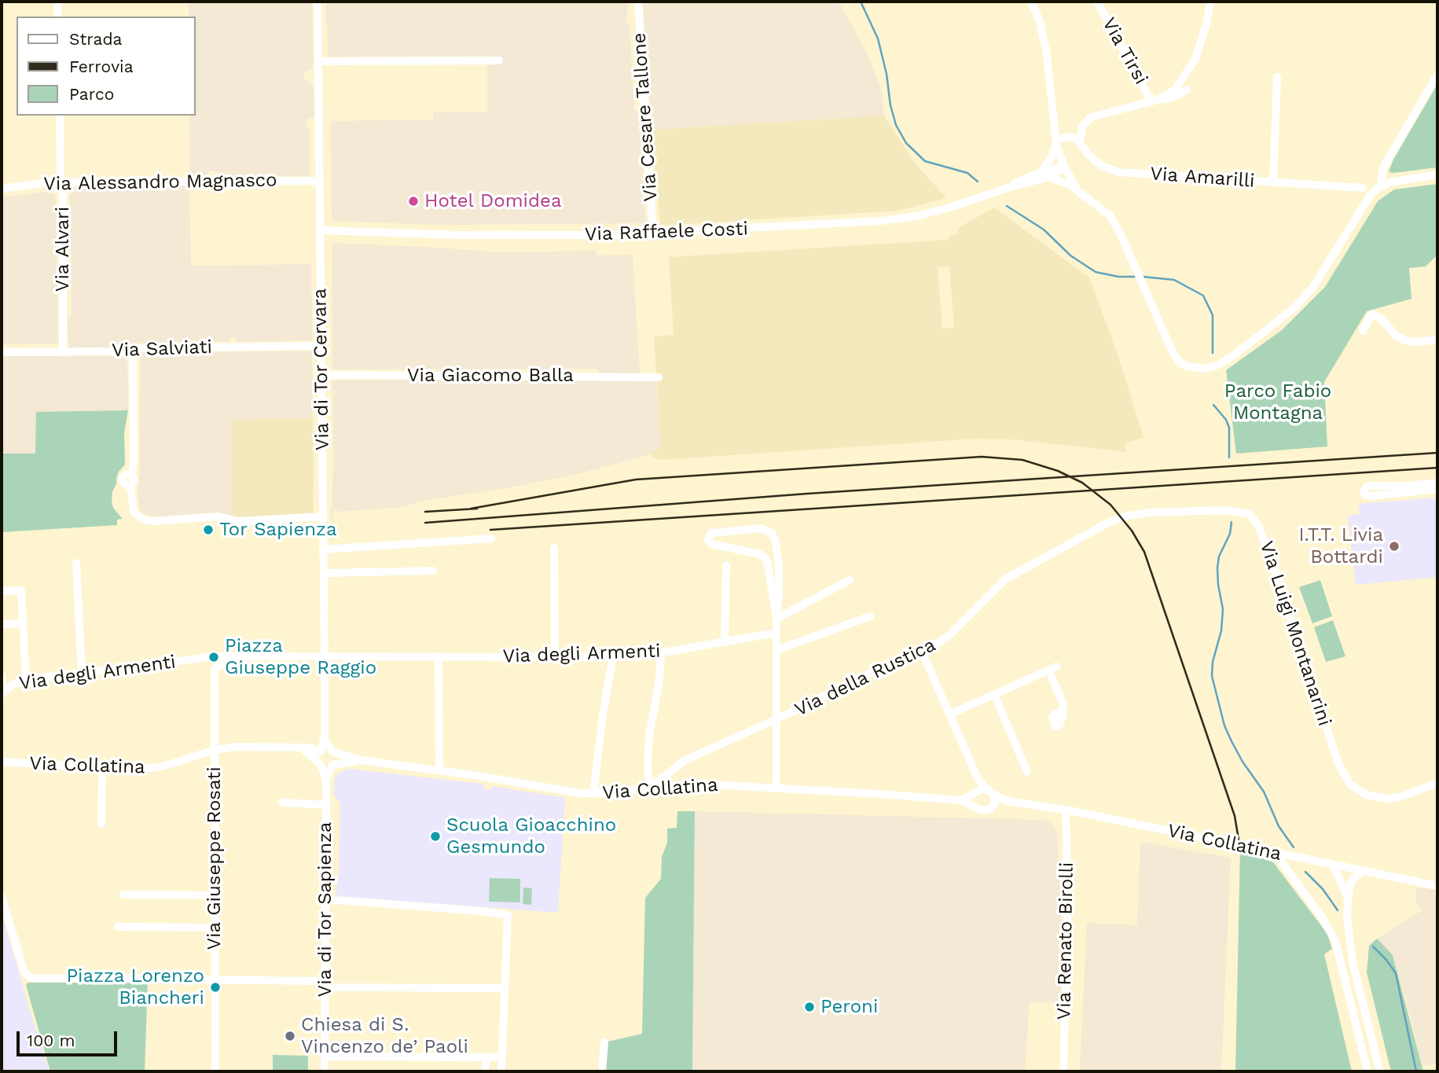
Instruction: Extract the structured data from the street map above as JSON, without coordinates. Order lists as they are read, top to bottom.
{
  "streets": {
    "street": [
      "Via Tirsi",
      "Via Cesare Tallone",
      "Via Amarilli",
      "Via Alessandro Magnasco",
      "Via Raffaele Costi",
      "Via Alvari",
      "Via Salviati",
      "Via di Tor Cervara",
      "Via Giacomo Balla",
      "Via Luigi Montanarini",
      "Via degli Armenti",
      "Via della Rustica",
      "Via Collatina",
      "Via Giuseppe Rosati",
      "Via di Tor Sapienza",
      "Via Renato Birolli"
    ]
  },
  "crossings": [
    ["Via Cesare Tallone", "Via Raffaele Costi"],
    ["Via Alessandro Magnasco", "Via Alvari"],
    ["Via Alessandro Magnasco", "Via di Tor Cervara"],
    ["Via Raffaele Costi", "Via di Tor Cervara"],
    ["Via Alvari", "Via Salviati"],
    ["Via Salviati", "Via di Tor Cervara"],
    ["Via di Tor Cervara", "Via Giacomo Balla"],
    ["Via di Tor Cervara", "Via degli Armenti"],
    ["Via di Tor Cervara", "Via Collatina"],
    ["Via Luigi Montanarini", "Via della Rustica"],
    ["Via della Rustica", "Via Collatina"],
    ["Via Collatina", "Via Giuseppe Rosati"],
    ["Via Collatina", "Via Renato Birolli"]
  ],
  "parks": ["Parco Fabio Montagna"],
  "places": [
    "Hotel Domidea",
    "Tor Sapienza",
    "I.T.T. Livia Bottardi",
    "Piazza Giuseppe Raggio",
    "Scuola Gioacchino Gesmundo",
    "Piazza Lorenzo Biancheri",
    "Peroni",
    "Chiesa di S. Vincenzo de’ Paoli"
  ],
  "legend": ["Strada", "Ferrovia", "Parco"],
  "scale_bar": "100 m"
}
